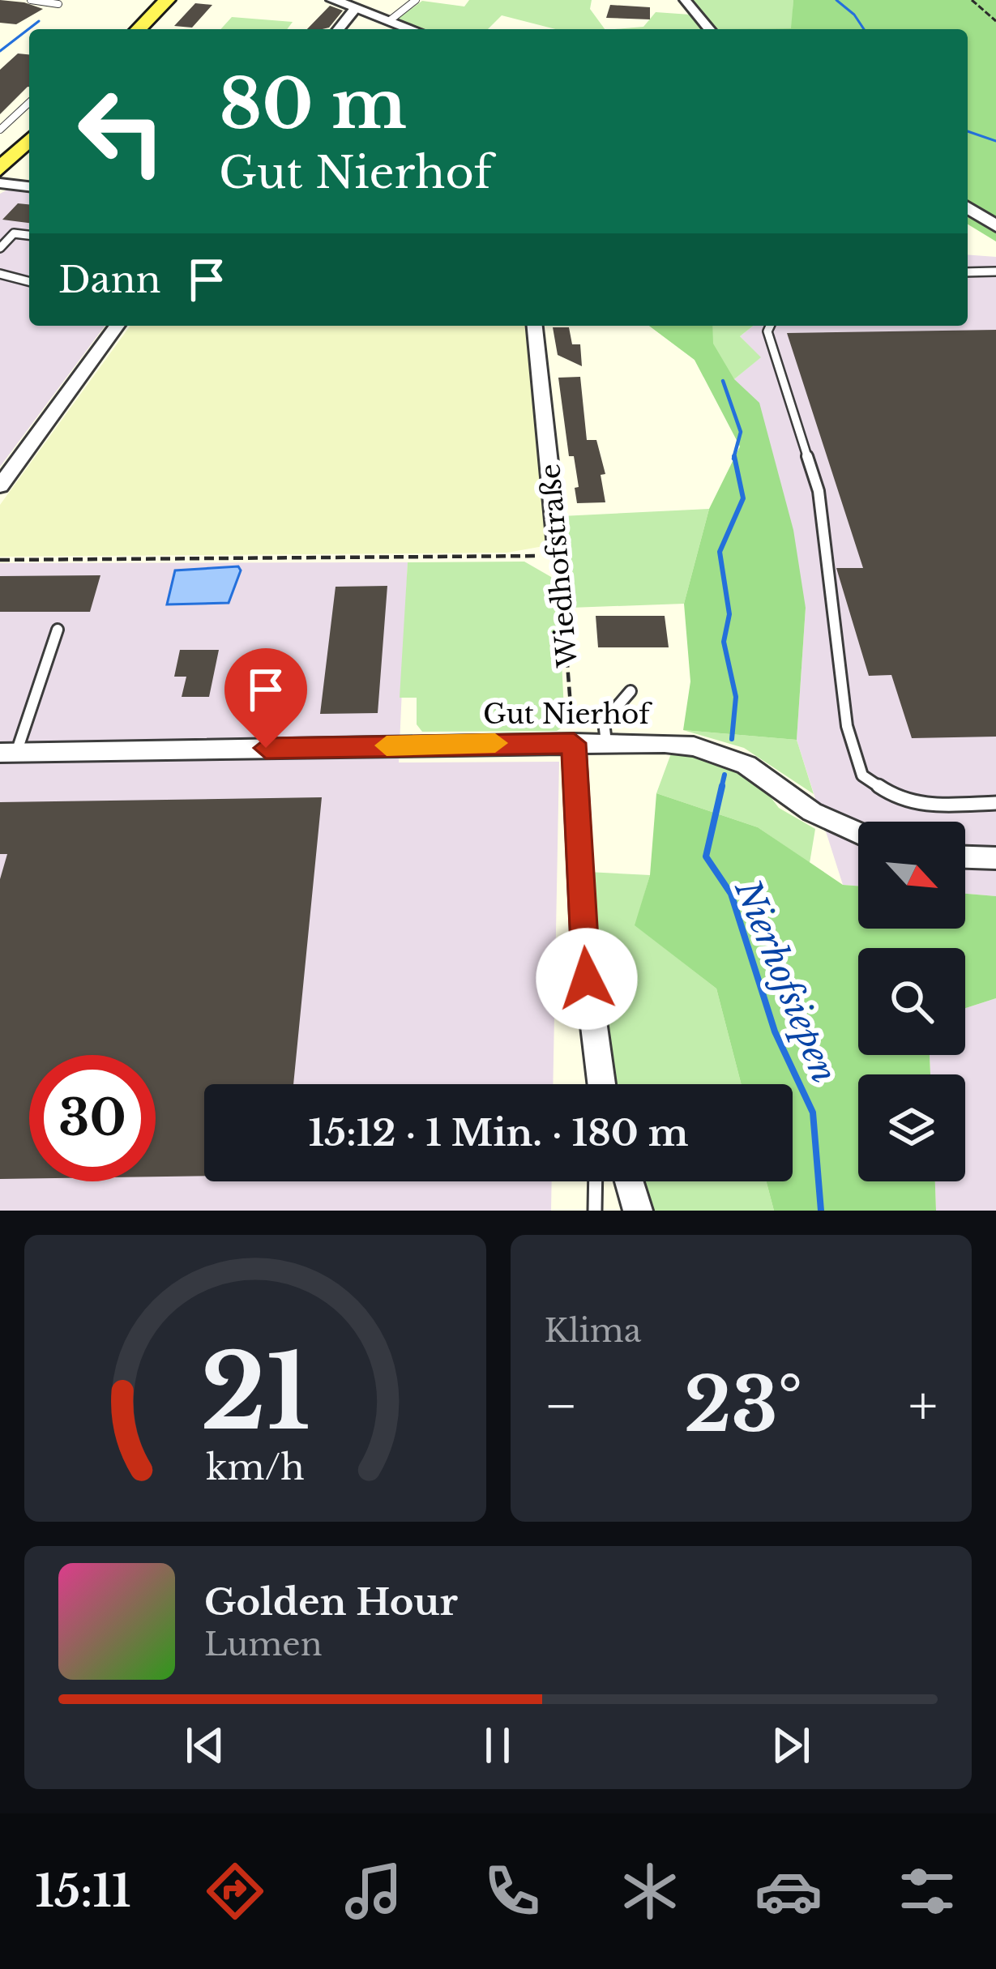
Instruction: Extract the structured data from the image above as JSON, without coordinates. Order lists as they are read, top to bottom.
{
  "streets": {
    "street": ["Wiedhofstraße", "Gut Nierhof"]
  },
  "crossings": [
    ["Wiedhofstraße", "Gut Nierhof"]
  ],
  "water": ["Nierhofsiepen"],
  "north": "bottom right",
  "page": {
    "turn": ["80 m", "Gut Nierhof"],
    "then": "Dann",
    "limit": "30",
    "trip": "15:12 · 1 Min. · 180 m",
    "tile": "Klima",
    "heat": ["−", "23°", "+"],
    "song": ["Golden Hour", "Lumen"],
    "tabs": "15:11",
    "gauge": ["21", "km/h"]
  }
}
